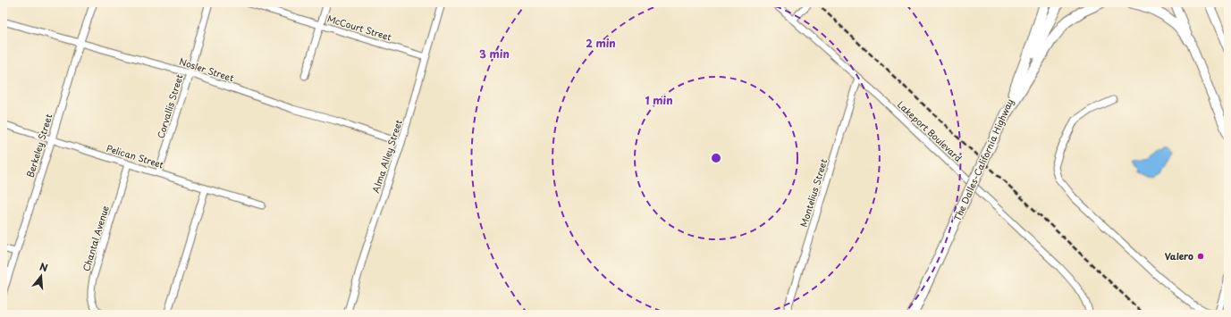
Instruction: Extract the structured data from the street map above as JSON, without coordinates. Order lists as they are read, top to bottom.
{
  "streets": {
    "highway": ["The Dalles-California Highway"],
    "street": [
      "McCourt Street",
      "Nosler Street",
      "Corvallis Street",
      "Lakeport Boulevard",
      "Berkeley Street",
      "Pelican Street",
      "Alma Alley Street",
      "Montelius Street",
      "Chantal Avenue"
    ]
  },
  "crossings": [
    ["McCourt Street", "Alma Alley Street"],
    ["Nosler Street", "Corvallis Street"],
    ["Nosler Street", "Berkeley Street"],
    ["Nosler Street", "Alma Alley Street"],
    ["Corvallis Street", "Pelican Street"],
    ["Lakeport Boulevard", "Montelius Street"],
    ["Berkeley Street", "Pelican Street"],
    ["Pelican Street", "Chantal Avenue"]
  ],
  "places": ["Valero"],
  "north": "top",
  "rings": ["2 min", "3 min", "1 min"]
}
